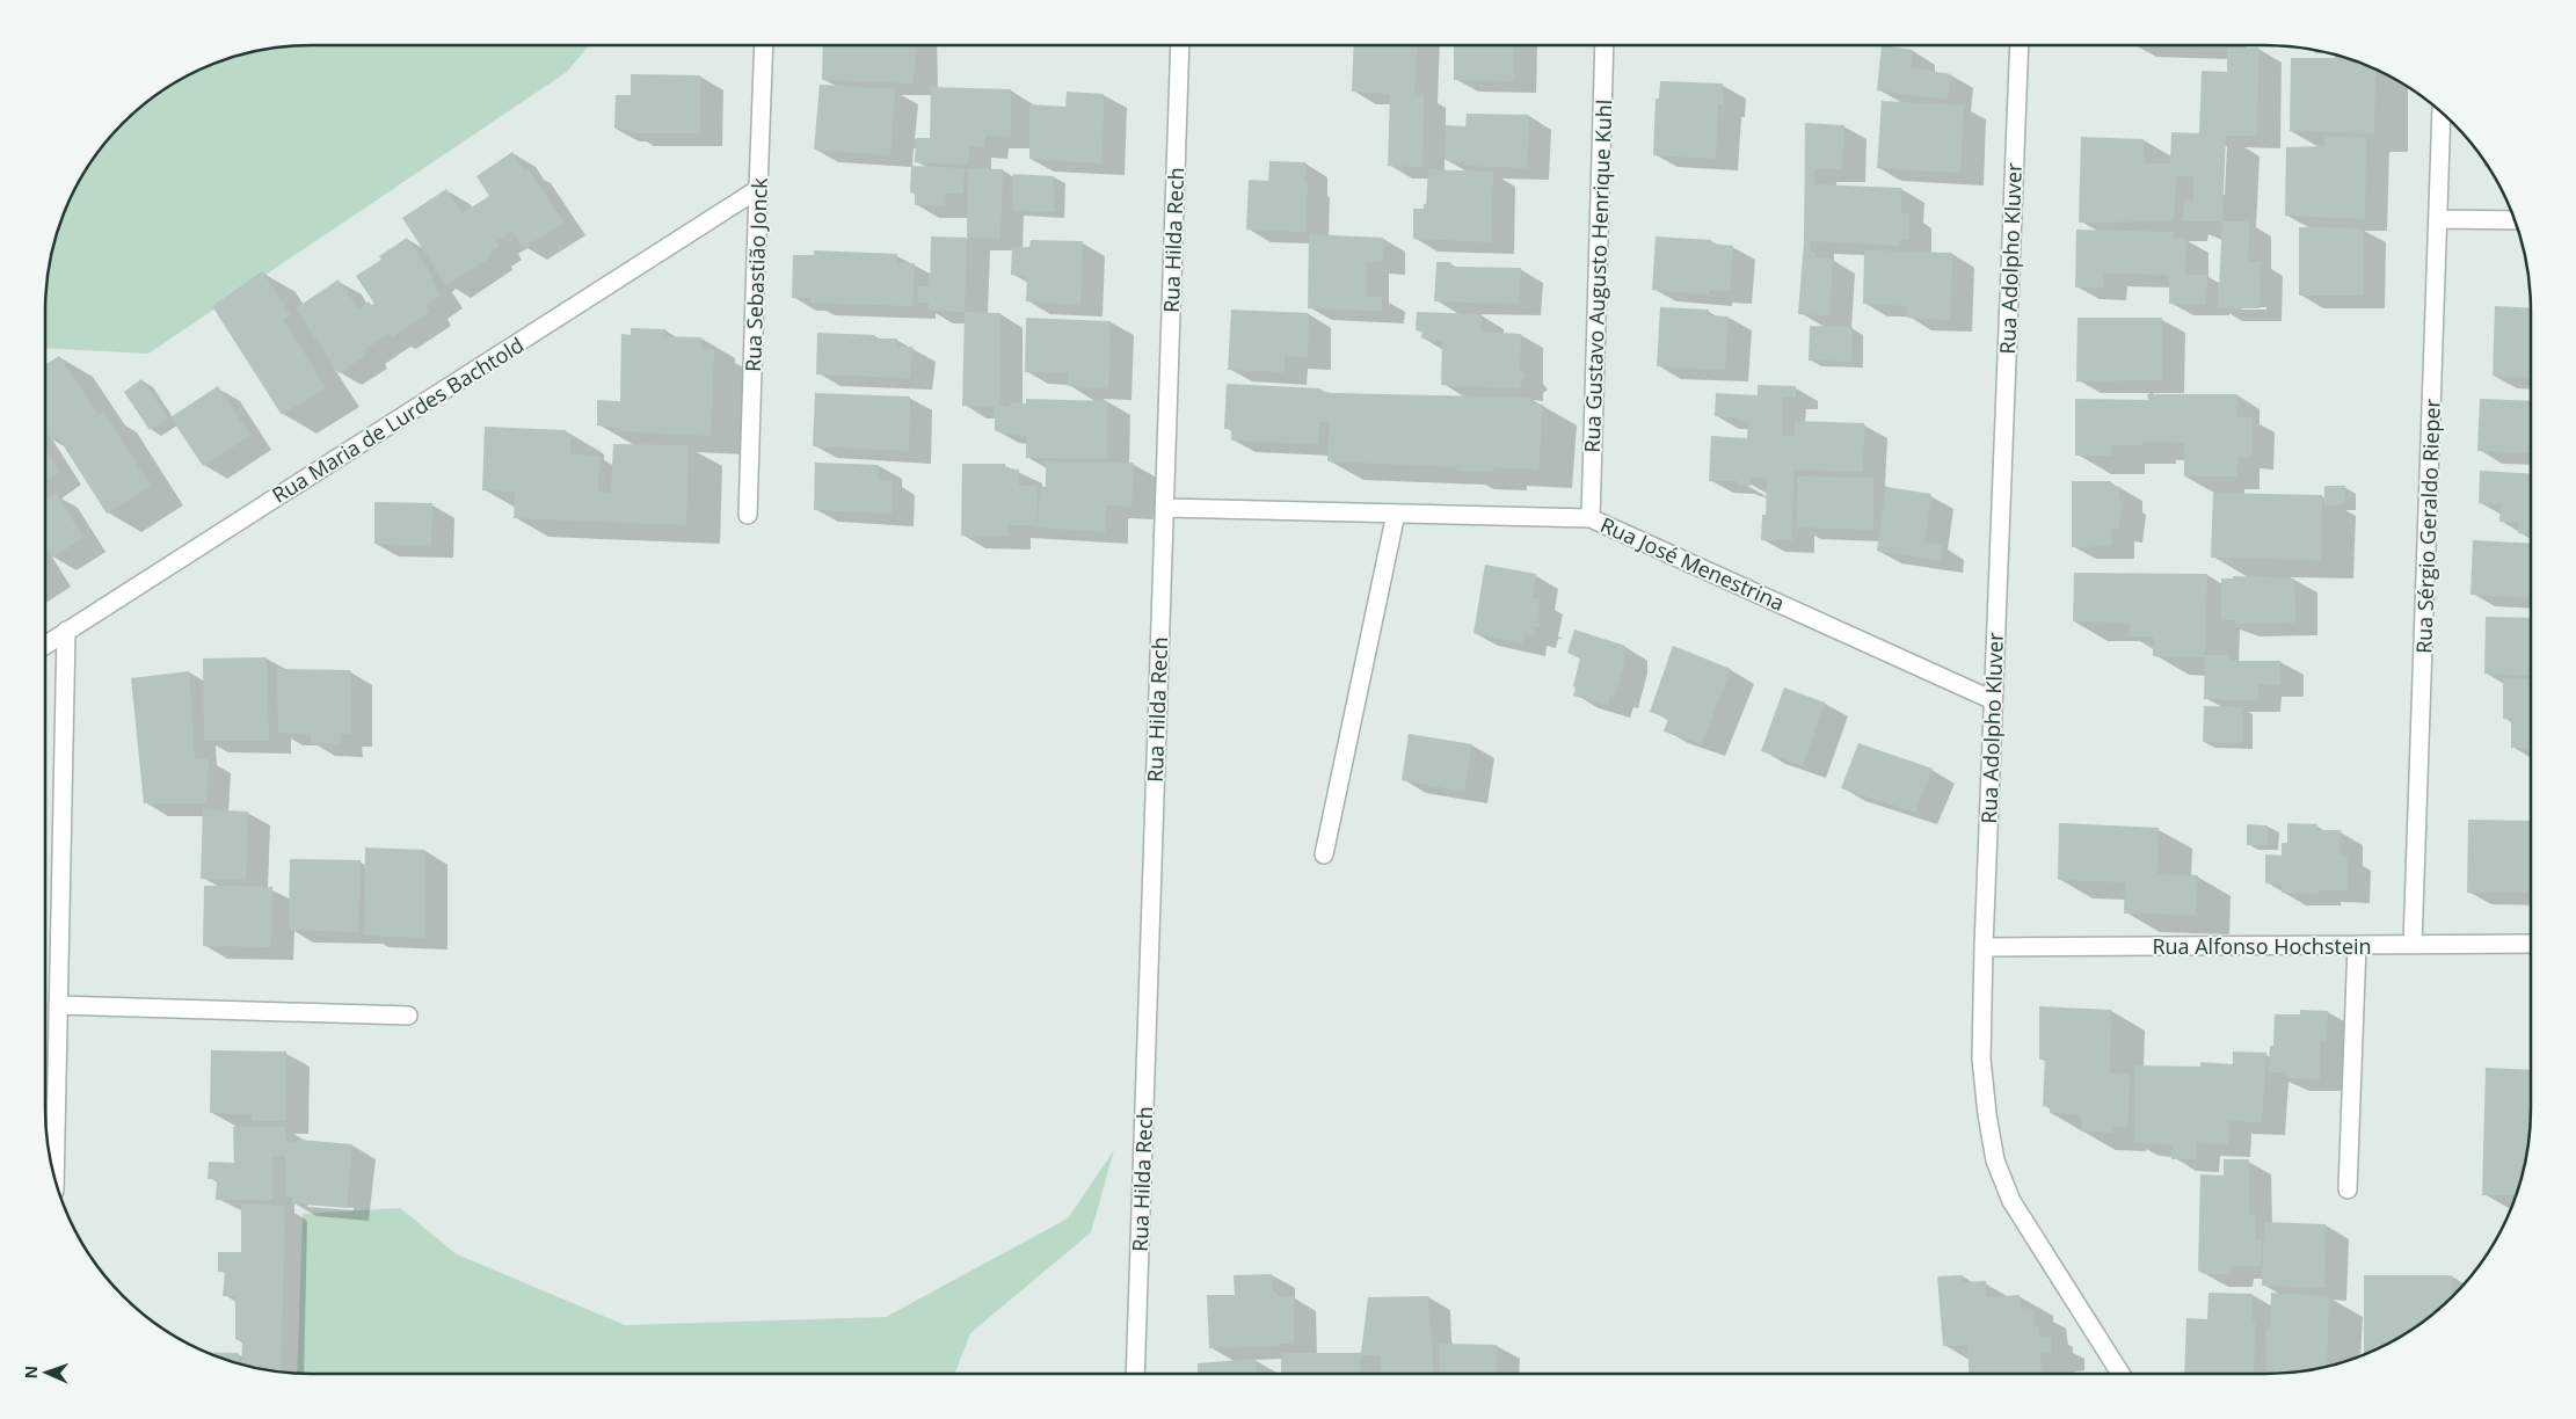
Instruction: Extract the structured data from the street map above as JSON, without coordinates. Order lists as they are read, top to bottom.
{
  "streets": {
    "street": [
      "Rua Hilda Rech",
      "Rua Adolpho Kluver",
      "Rua Sebastião Jonck",
      "Rua Gustavo Augusto Henrique Kuhl",
      "Rua Maria de Lurdes Bachtold",
      "Rua Sérgio Geraldo Rieper",
      "Rua José Menestrina",
      "Rua Alfonso Hochstein"
    ]
  },
  "crossings": [
    ["Rua Hilda Rech", "Rua José Menestrina"],
    ["Rua Adolpho Kluver", "Rua José Menestrina"],
    ["Rua Adolpho Kluver", "Rua Alfonso Hochstein"],
    ["Rua Sebastião Jonck", "Rua Maria de Lurdes Bachtold"],
    ["Rua Gustavo Augusto Henrique Kuhl", "Rua José Menestrina"],
    ["Rua Sérgio Geraldo Rieper", "Rua Alfonso Hochstein"]
  ],
  "north": "left"
}
